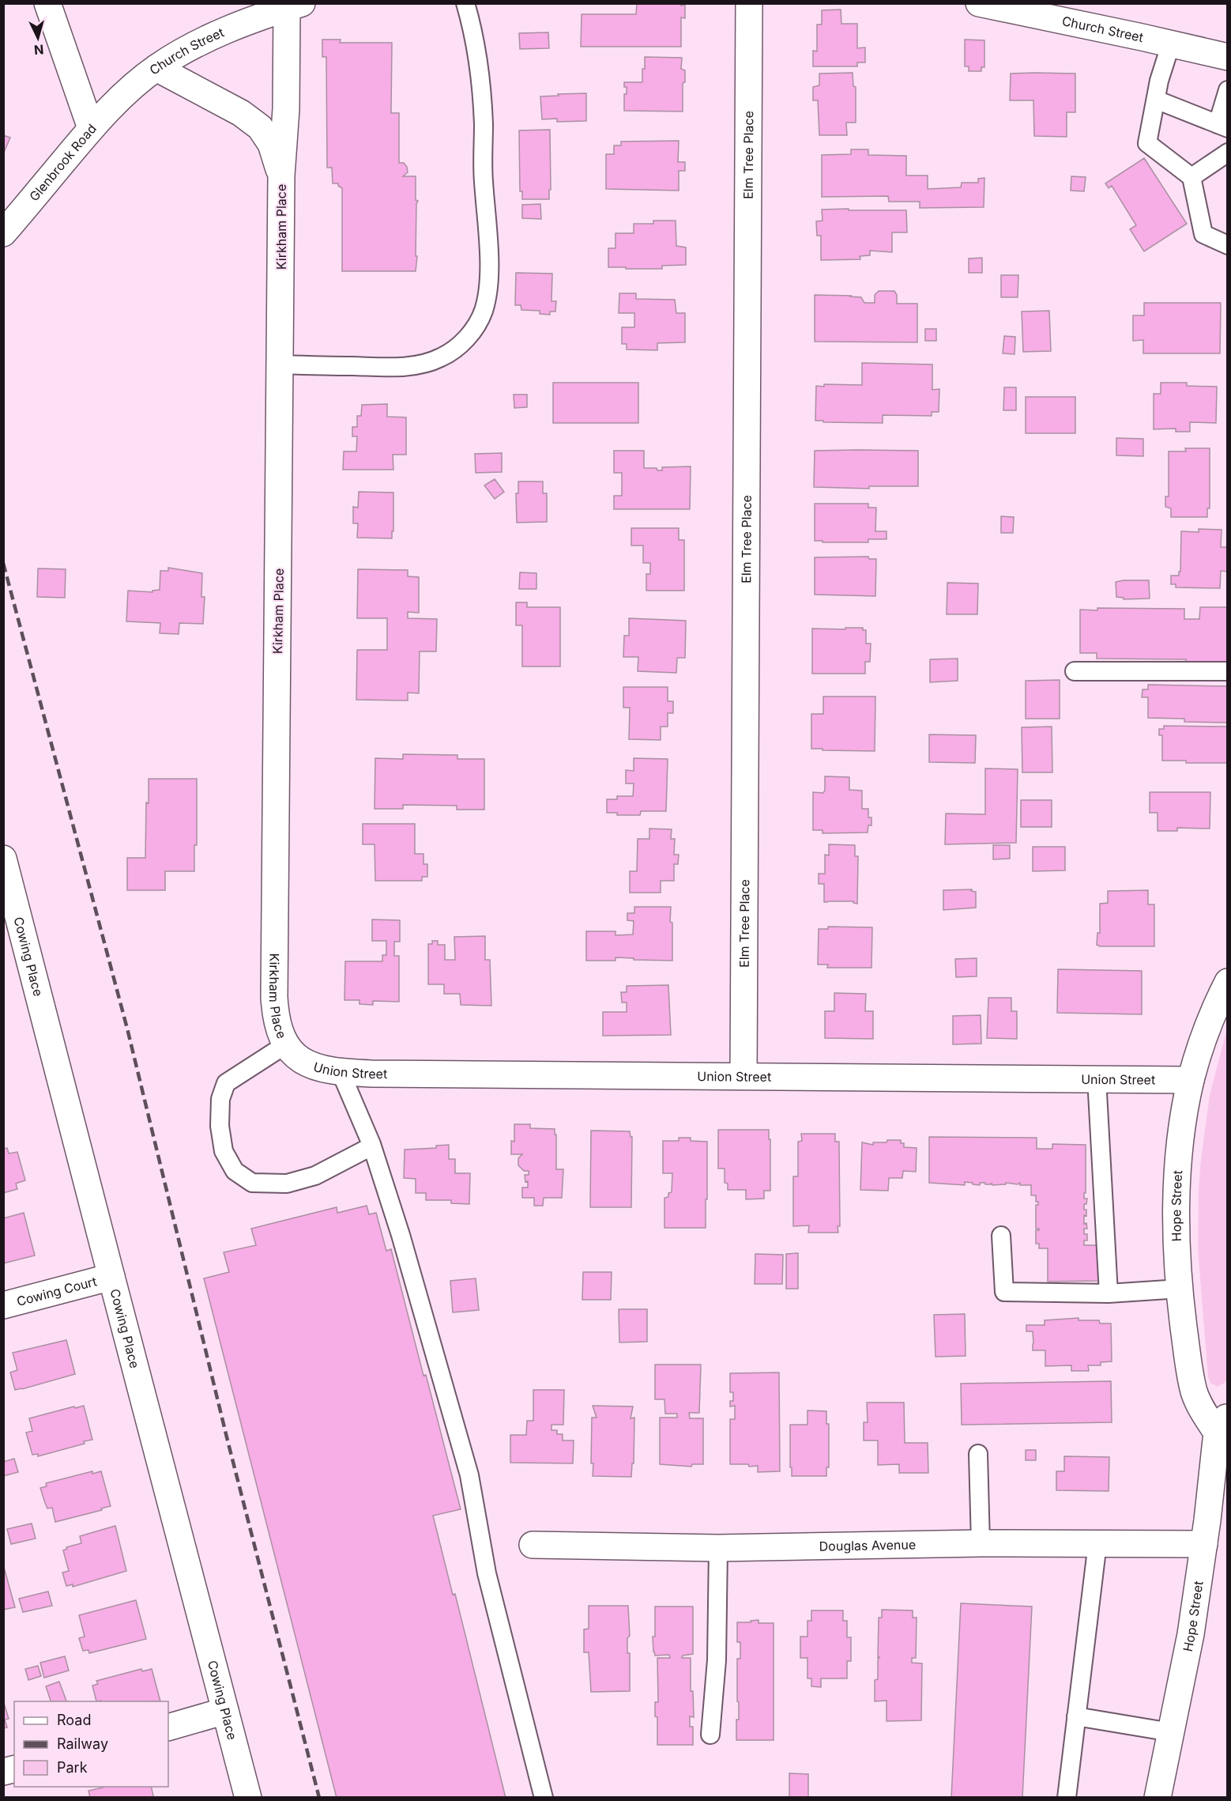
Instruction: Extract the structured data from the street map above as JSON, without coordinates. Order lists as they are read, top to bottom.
{
  "streets": {
    "street": [
      "Church Street",
      "Elm Tree Place",
      "Glenbrook Road",
      "Kirkham Place",
      "Cowing Place",
      "Union Street",
      "Hope Street",
      "Cowing Court",
      "Douglas Avenue"
    ]
  },
  "crossings": [
    ["Church Street", "Glenbrook Road"],
    ["Church Street", "Kirkham Place"],
    ["Elm Tree Place", "Union Street"],
    ["Kirkham Place", "Union Street"],
    ["Cowing Place", "Cowing Court"],
    ["Union Street", "Hope Street"],
    ["Hope Street", "Douglas Avenue"]
  ],
  "legend": ["Road", "Railway", "Park"],
  "north": "bottom"
}
